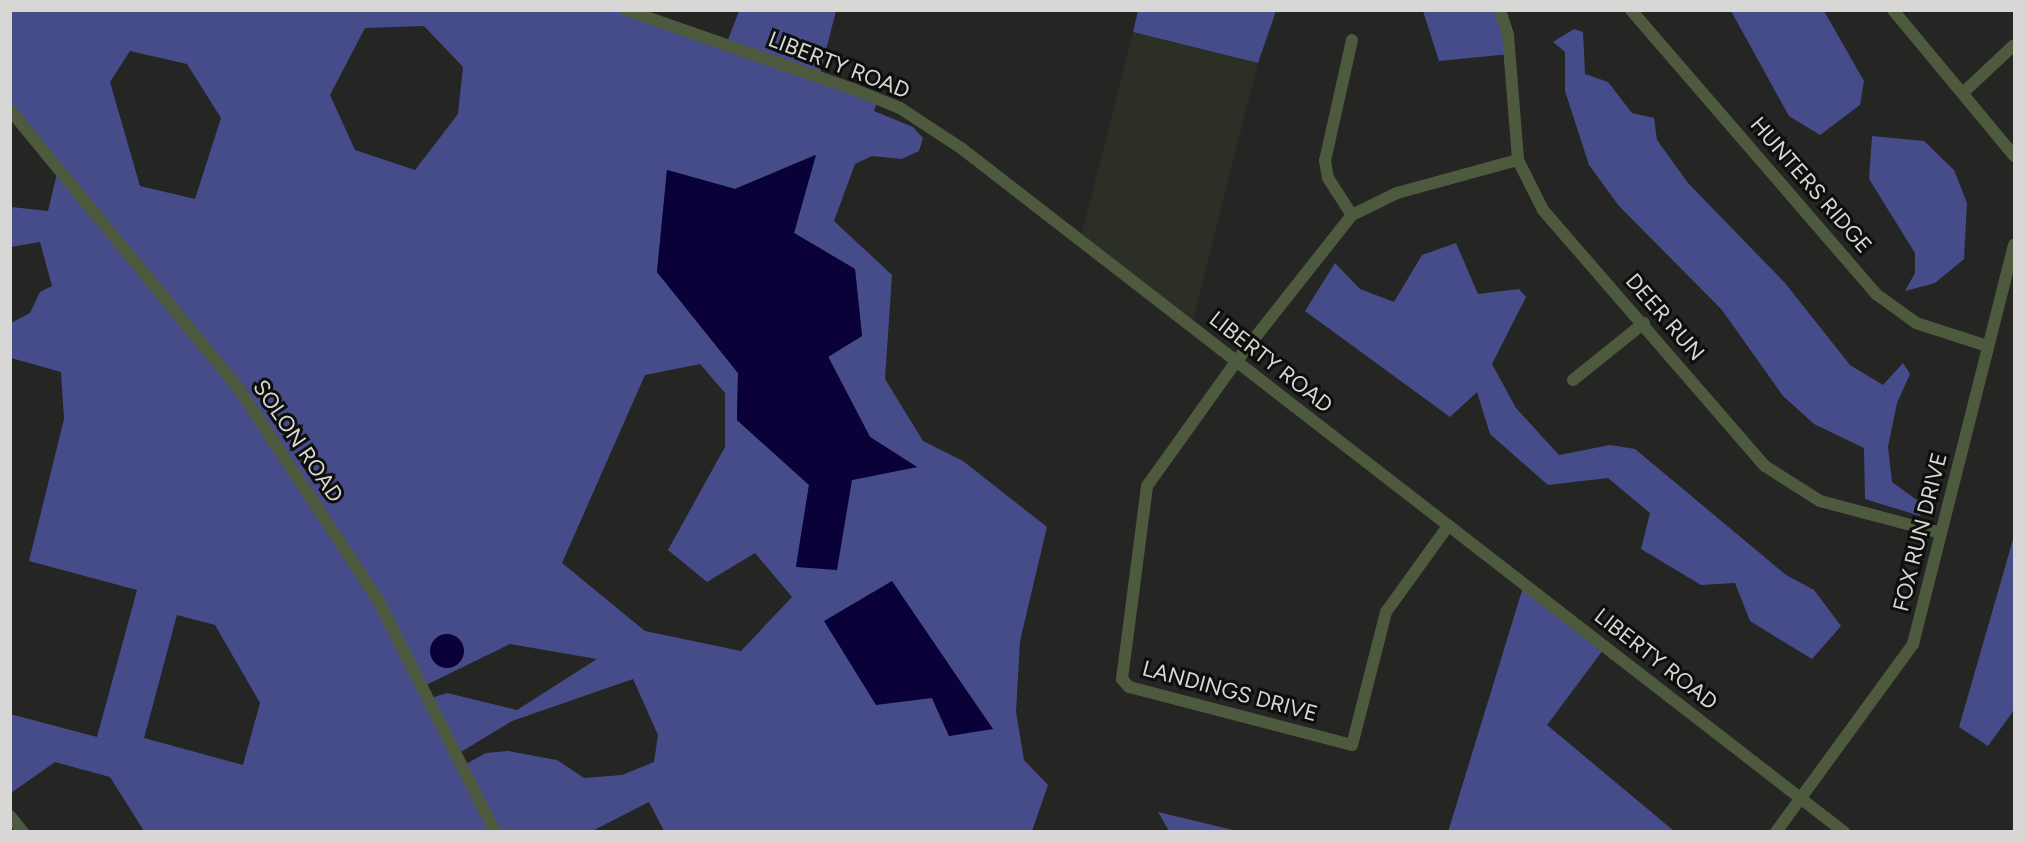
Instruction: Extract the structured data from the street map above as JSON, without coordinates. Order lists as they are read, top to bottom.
{
  "streets": {
    "street": [
      "LIBERTY ROAD",
      "HUNTERS RIDGE",
      "DEER RUN",
      "SOLON ROAD",
      "FOX RUN DRIVE",
      "LANDINGS DRIVE"
    ]
  },
  "crossings": [
    ["LIBERTY ROAD", "FOX RUN DRIVE"],
    ["LIBERTY ROAD", "LANDINGS DRIVE"],
    ["HUNTERS RIDGE", "FOX RUN DRIVE"],
    ["DEER RUN", "FOX RUN DRIVE"]
  ]
}
